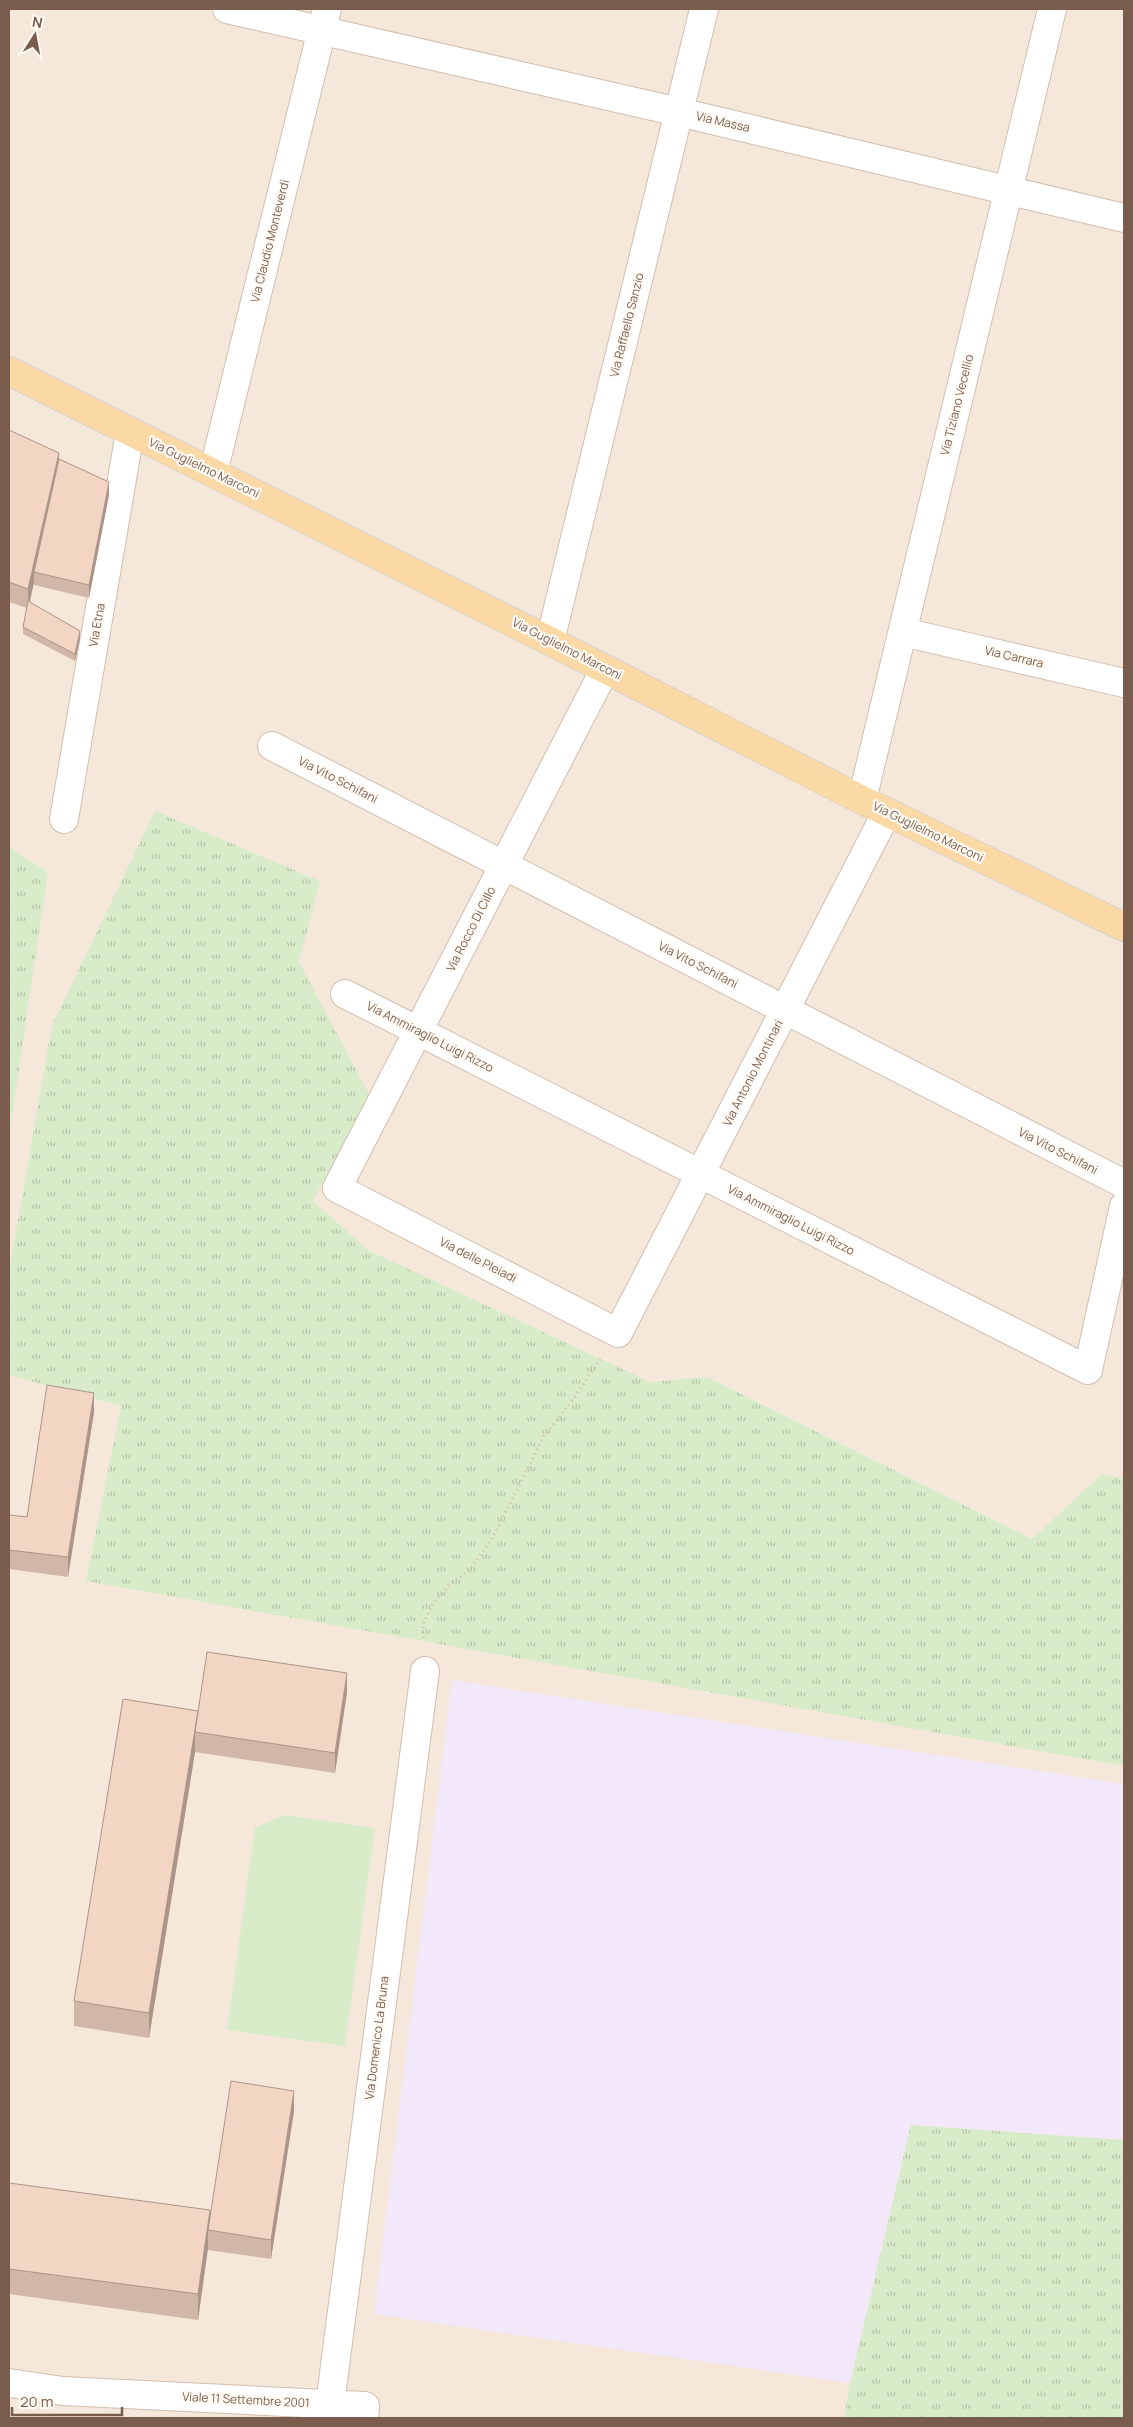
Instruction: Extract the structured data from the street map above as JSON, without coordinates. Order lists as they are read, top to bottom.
{
  "streets": {
    "main road": ["Via Guglielmo Marconi"],
    "street": [
      "Via Massa",
      "Via Claudio Monteverdi",
      "Via Raffaello Sanzio",
      "Via Tiziano Vecellio",
      "Via Etna",
      "Via Carrara",
      "Via Vito Schifani",
      "Via Rocco Di Cillo",
      "Via Ammiraglio Luigi Rizzo",
      "Via Antonio Montinari",
      "Via delle Pleiadi",
      "Via Domenico La Bruna",
      "Viale 11 Settembre 2001"
    ]
  },
  "crossings": [
    ["Via Massa", "Via Claudio Monteverdi"],
    ["Via Massa", "Via Raffaello Sanzio"],
    ["Via Massa", "Via Tiziano Vecellio"],
    ["Via Claudio Monteverdi", "Via Guglielmo Marconi"],
    ["Via Raffaello Sanzio", "Via Guglielmo Marconi"],
    ["Via Tiziano Vecellio", "Via Guglielmo Marconi"],
    ["Via Tiziano Vecellio", "Via Carrara"],
    ["Via Guglielmo Marconi", "Via Etna"],
    ["Via Guglielmo Marconi", "Via Rocco Di Cillo"],
    ["Via Guglielmo Marconi", "Via Antonio Montinari"],
    ["Via Vito Schifani", "Via Rocco Di Cillo"],
    ["Via Vito Schifani", "Via Antonio Montinari"],
    ["Via Rocco Di Cillo", "Via Ammiraglio Luigi Rizzo"],
    ["Via Rocco Di Cillo", "Via delle Pleiadi"],
    ["Via Ammiraglio Luigi Rizzo", "Via Antonio Montinari"],
    ["Via Antonio Montinari", "Via delle Pleiadi"],
    ["Via Domenico La Bruna", "Viale 11 Settembre 2001"]
  ],
  "scale_bar": "20 m",
  "north": "top"
}
